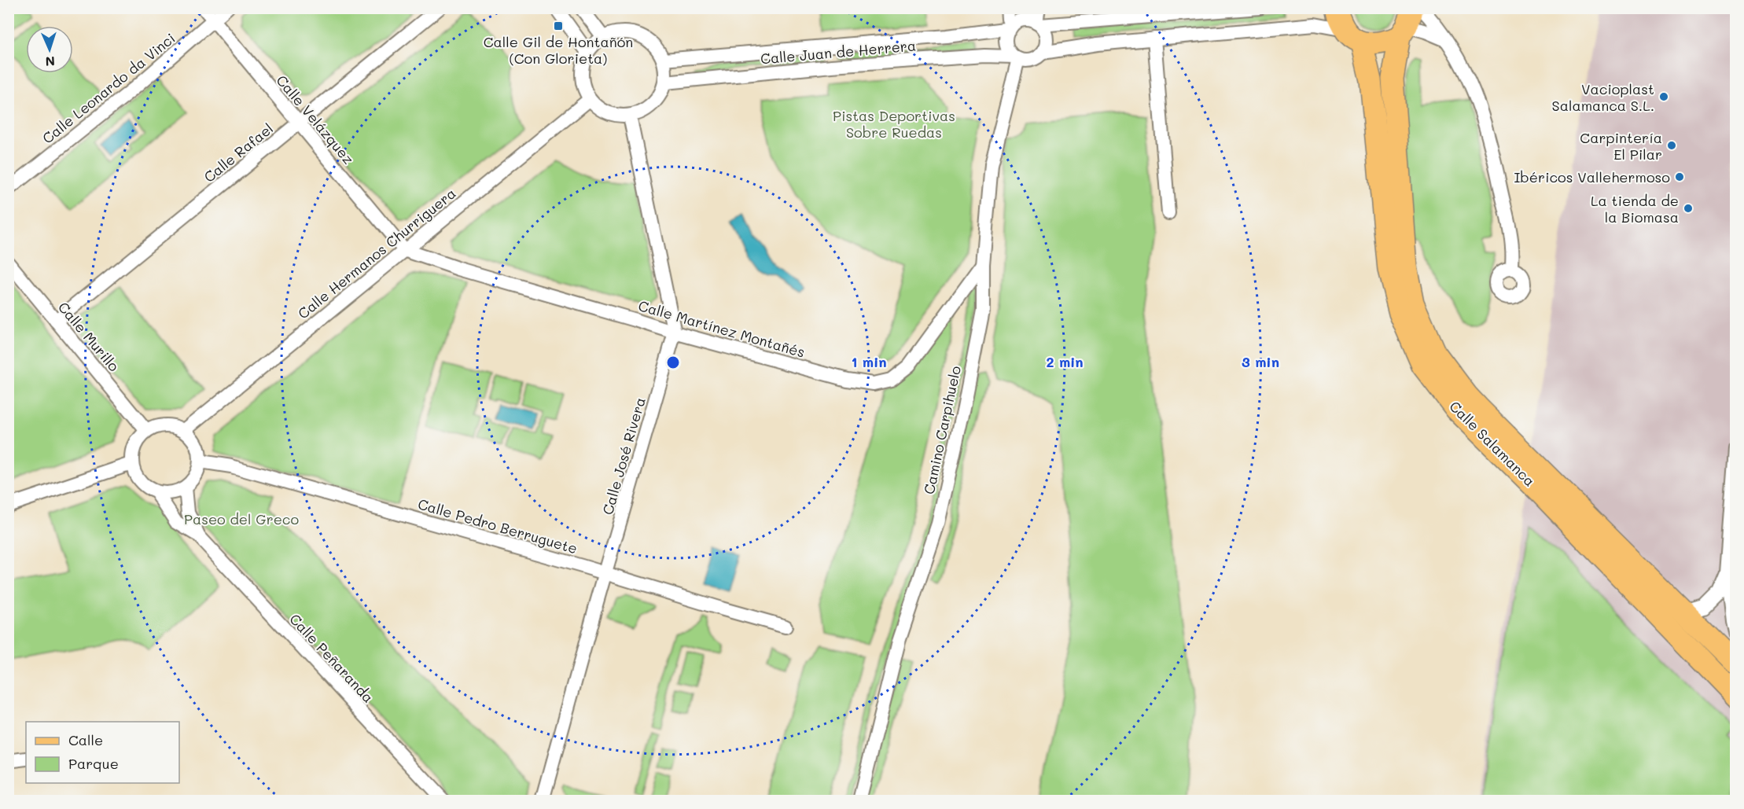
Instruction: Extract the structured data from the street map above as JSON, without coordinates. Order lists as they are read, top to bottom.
{
  "streets": {
    "main road": ["Calle Salamanca"],
    "street": [
      "Calle Juan de Herrera",
      "Calle Leonardo da Vinci",
      "Calle Velázquez",
      "Calle Rafael",
      "Calle Hermanos Churriguera",
      "Calle Martínez Montañés",
      "Calle Murillo",
      "Camino Carpihuelo",
      "Calle José Rivera",
      "Calle Pedro Berruguete",
      "Calle Peñaranda"
    ]
  },
  "crossings": [
    ["Calle Juan de Herrera", "Calle Hermanos Churriguera"],
    ["Calle Juan de Herrera", "Camino Carpihuelo"],
    ["Calle Juan de Herrera", "Calle José Rivera"],
    ["Calle Leonardo da Vinci", "Calle Velázquez"],
    ["Calle Velázquez", "Calle Rafael"],
    ["Calle Velázquez", "Calle Hermanos Churriguera"],
    ["Calle Velázquez", "Calle Martínez Montañés"],
    ["Calle Rafael", "Calle Murillo"],
    ["Calle Hermanos Churriguera", "Calle Martínez Montañés"],
    ["Calle Hermanos Churriguera", "Calle Murillo"],
    ["Calle Hermanos Churriguera", "Calle José Rivera"],
    ["Calle Hermanos Churriguera", "Calle Pedro Berruguete"],
    ["Calle Hermanos Churriguera", "Calle Peñaranda"],
    ["Calle Martínez Montañés", "Camino Carpihuelo"],
    ["Calle Martínez Montañés", "Calle José Rivera"],
    ["Calle Murillo", "Calle Pedro Berruguete"],
    ["Calle Murillo", "Calle Peñaranda"],
    ["Calle José Rivera", "Calle Pedro Berruguete"],
    ["Calle Pedro Berruguete", "Calle Peñaranda"]
  ],
  "parks": ["Pistas Deportivas Sobre Ruedas", "Paseo del Greco"],
  "places": {
    "transit": ["Calle Gil de Hontañón (Con Glorieta)"],
    "other": [
      "Vacioplast Salamanca S.L.",
      "Carpintería El Pilar",
      "Ibéricos Vallehermoso",
      "La tienda de la Biomasa"
    ]
  },
  "legend": ["Calle", "Parque"],
  "north": "bottom",
  "rings": ["1 min", "2 min", "3 min"]
}
